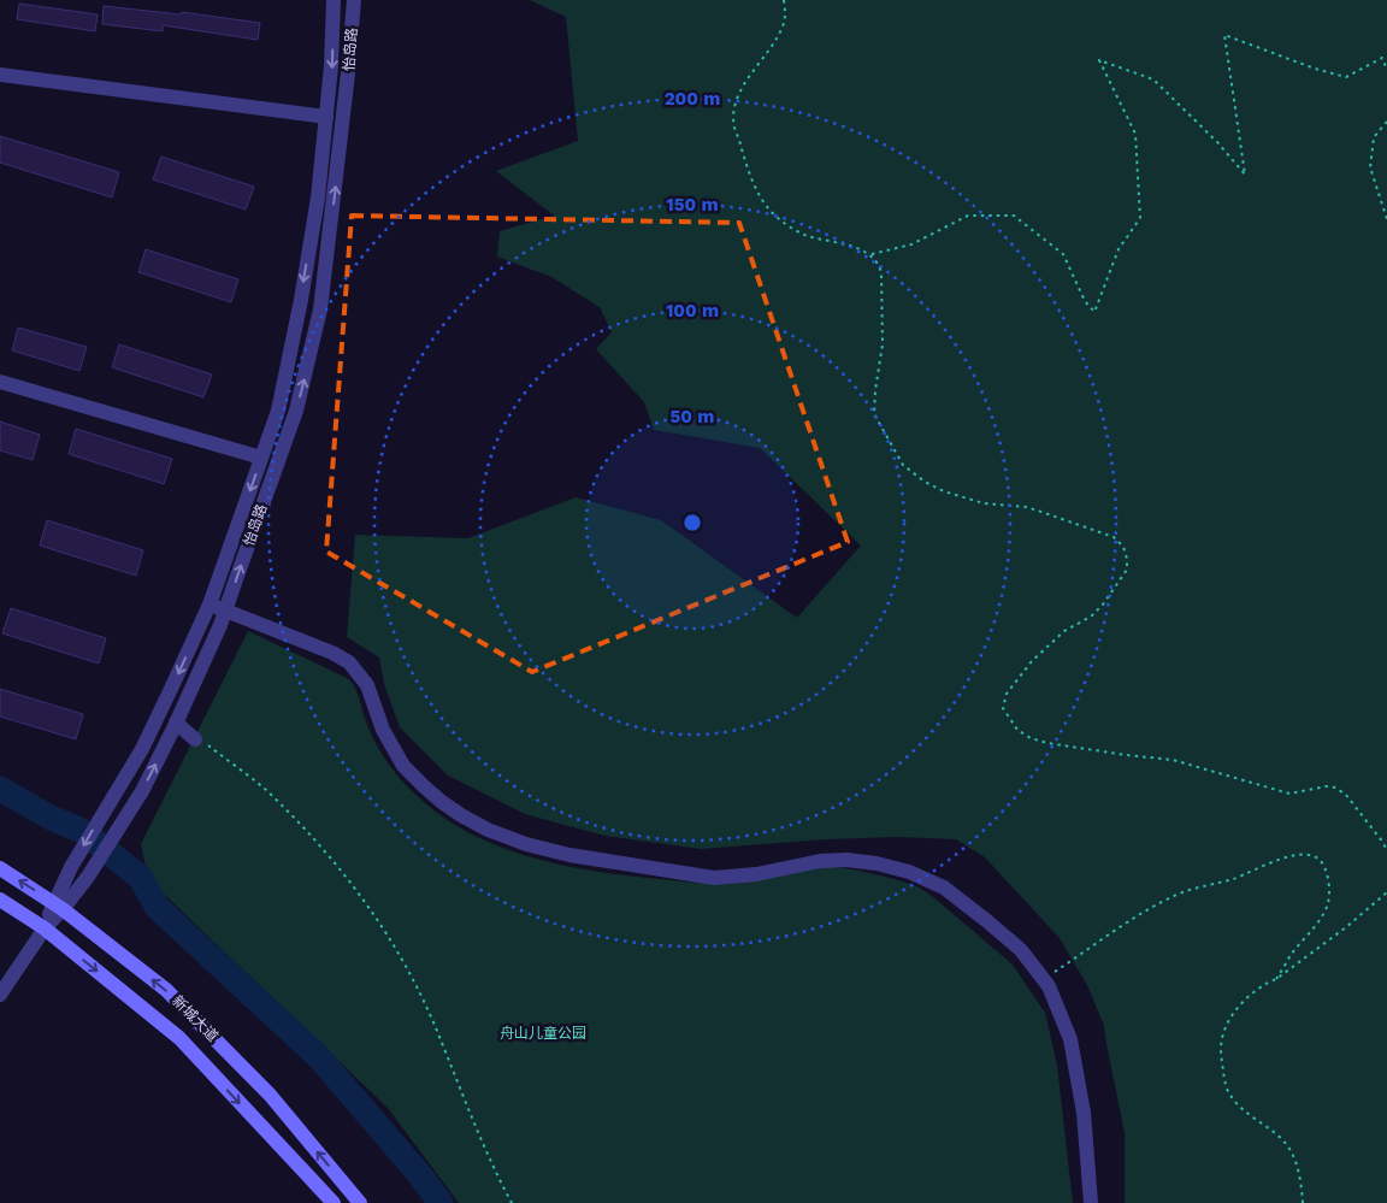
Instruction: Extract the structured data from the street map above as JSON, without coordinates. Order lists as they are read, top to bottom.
{
  "streets": {
    "main road": ["新城大道"],
    "street": ["怡岛路"]
  },
  "crossings": [
    ["怡岛路", "新城大道"]
  ],
  "parks": ["舟山儿童公园"],
  "rings": [
    "200 m",
    "150 m",
    "100 m",
    "50 m"
  ]
}
